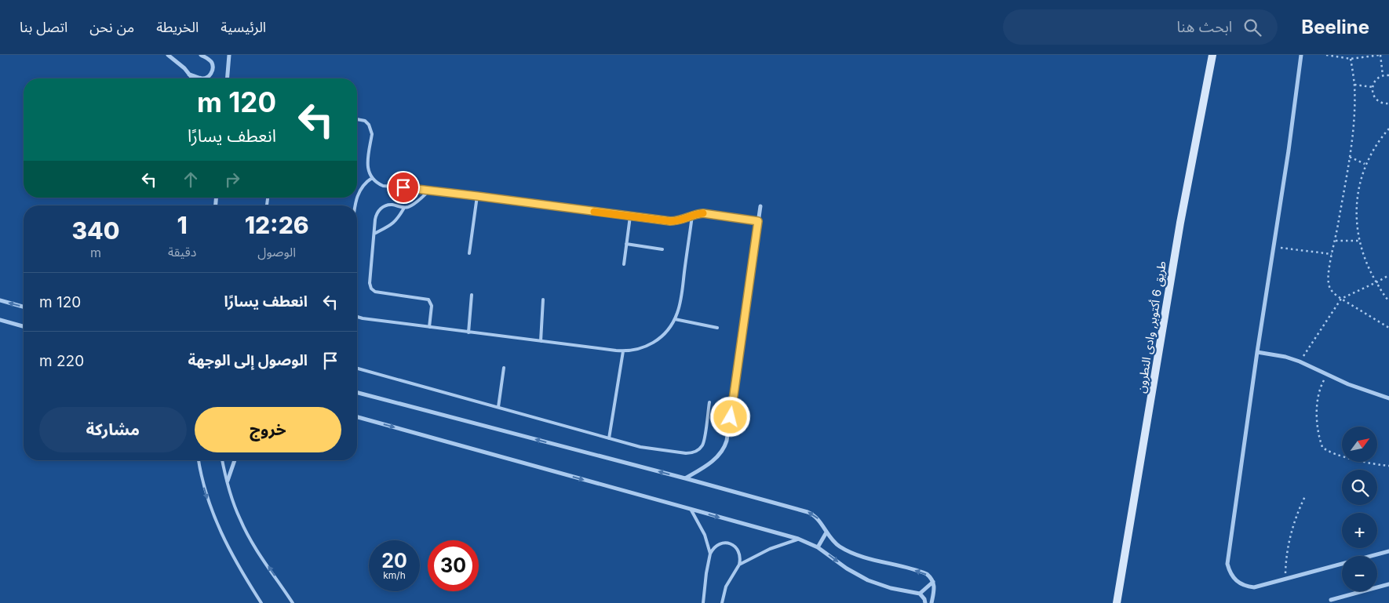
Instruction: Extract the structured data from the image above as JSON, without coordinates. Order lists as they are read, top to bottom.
{
  "streets": {
    "street": ["طريق 6 أكتوبر, وادى النطرون"]
  },
  "north": "top right",
  "page": {
    "header": "Beeline",
    "search": "ابحث هنا",
    "nav": [
      "الرئيسية",
      "الخريطة",
      "من نحن",
      "اتصل بنا"
    ],
    "turn": ["120 m", "انعطف يسارًا"],
    "eta": [
      "12:26",
      "الوصول",
      "1",
      "دقيقة",
      "340",
      "m"
    ],
    "list": [
      {
        "name": "انعطف يسارًا",
        "value": "120 m"
      },
      {
        "name": "الوصول إلى الوجهة",
        "value": "220 m"
      }
    ],
    "buttons": ["خروج", "مشاركة"],
    "map_buttons": ["+", "−"],
    "speed": "20 km/h",
    "limit": "30"
  }
}
